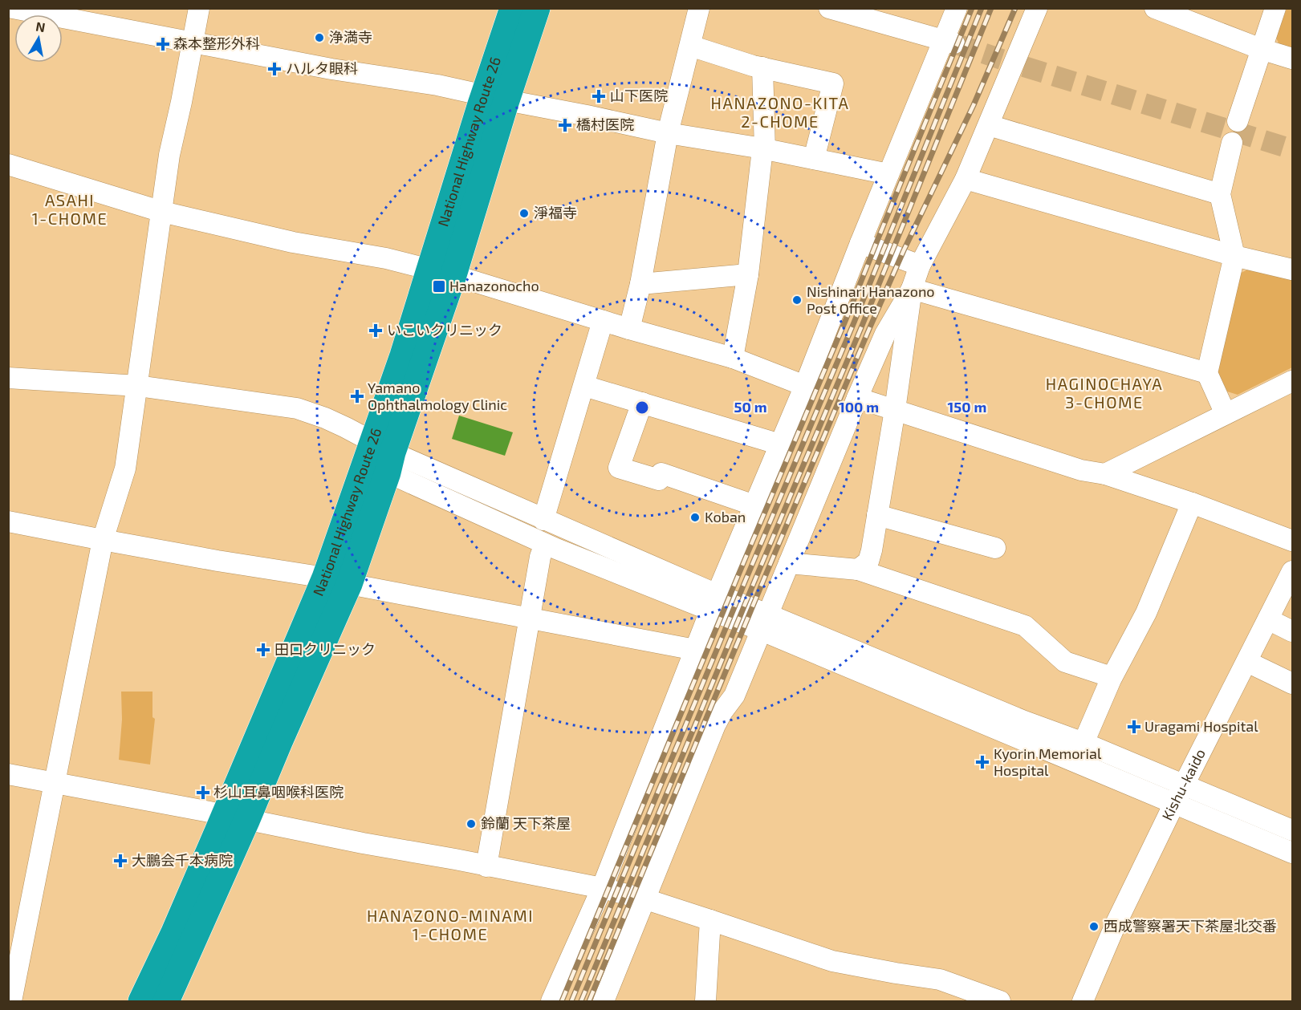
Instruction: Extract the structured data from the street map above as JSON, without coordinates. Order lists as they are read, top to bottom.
{
  "streets": {
    "highway": ["National Highway Route 26"],
    "street": ["Kishu-kaido"]
  },
  "districts": [
    "HANAZONO-KITA 2-CHOME",
    "ASAHI 1-CHOME",
    "HAGINOCHAYA 3-CHOME",
    "HANAZONO-MINAMI 1-CHOME"
  ],
  "places": {
    "other": [
      "浄満寺",
      "淨福寺",
      "Nishinari Hanazono Post Office",
      "Koban",
      "鈴蘭 天下茶屋",
      "西成警察署天下茶屋北交番"
    ],
    "health": [
      "森本整形外科",
      "ハルタ眼科",
      "山下医院",
      "橋村医院",
      "いこいクリニック",
      "Yamano Ophthalmology Clinic",
      "田口クリニック",
      "Uragami Hospital",
      "Kyorin Memorial Hospital",
      "杉山耳鼻咽喉科医院",
      "大鵬会千本病院"
    ],
    "transit": ["Hanazonocho"]
  },
  "north": "top",
  "rings": ["50 m", "100 m", "150 m"]
}
